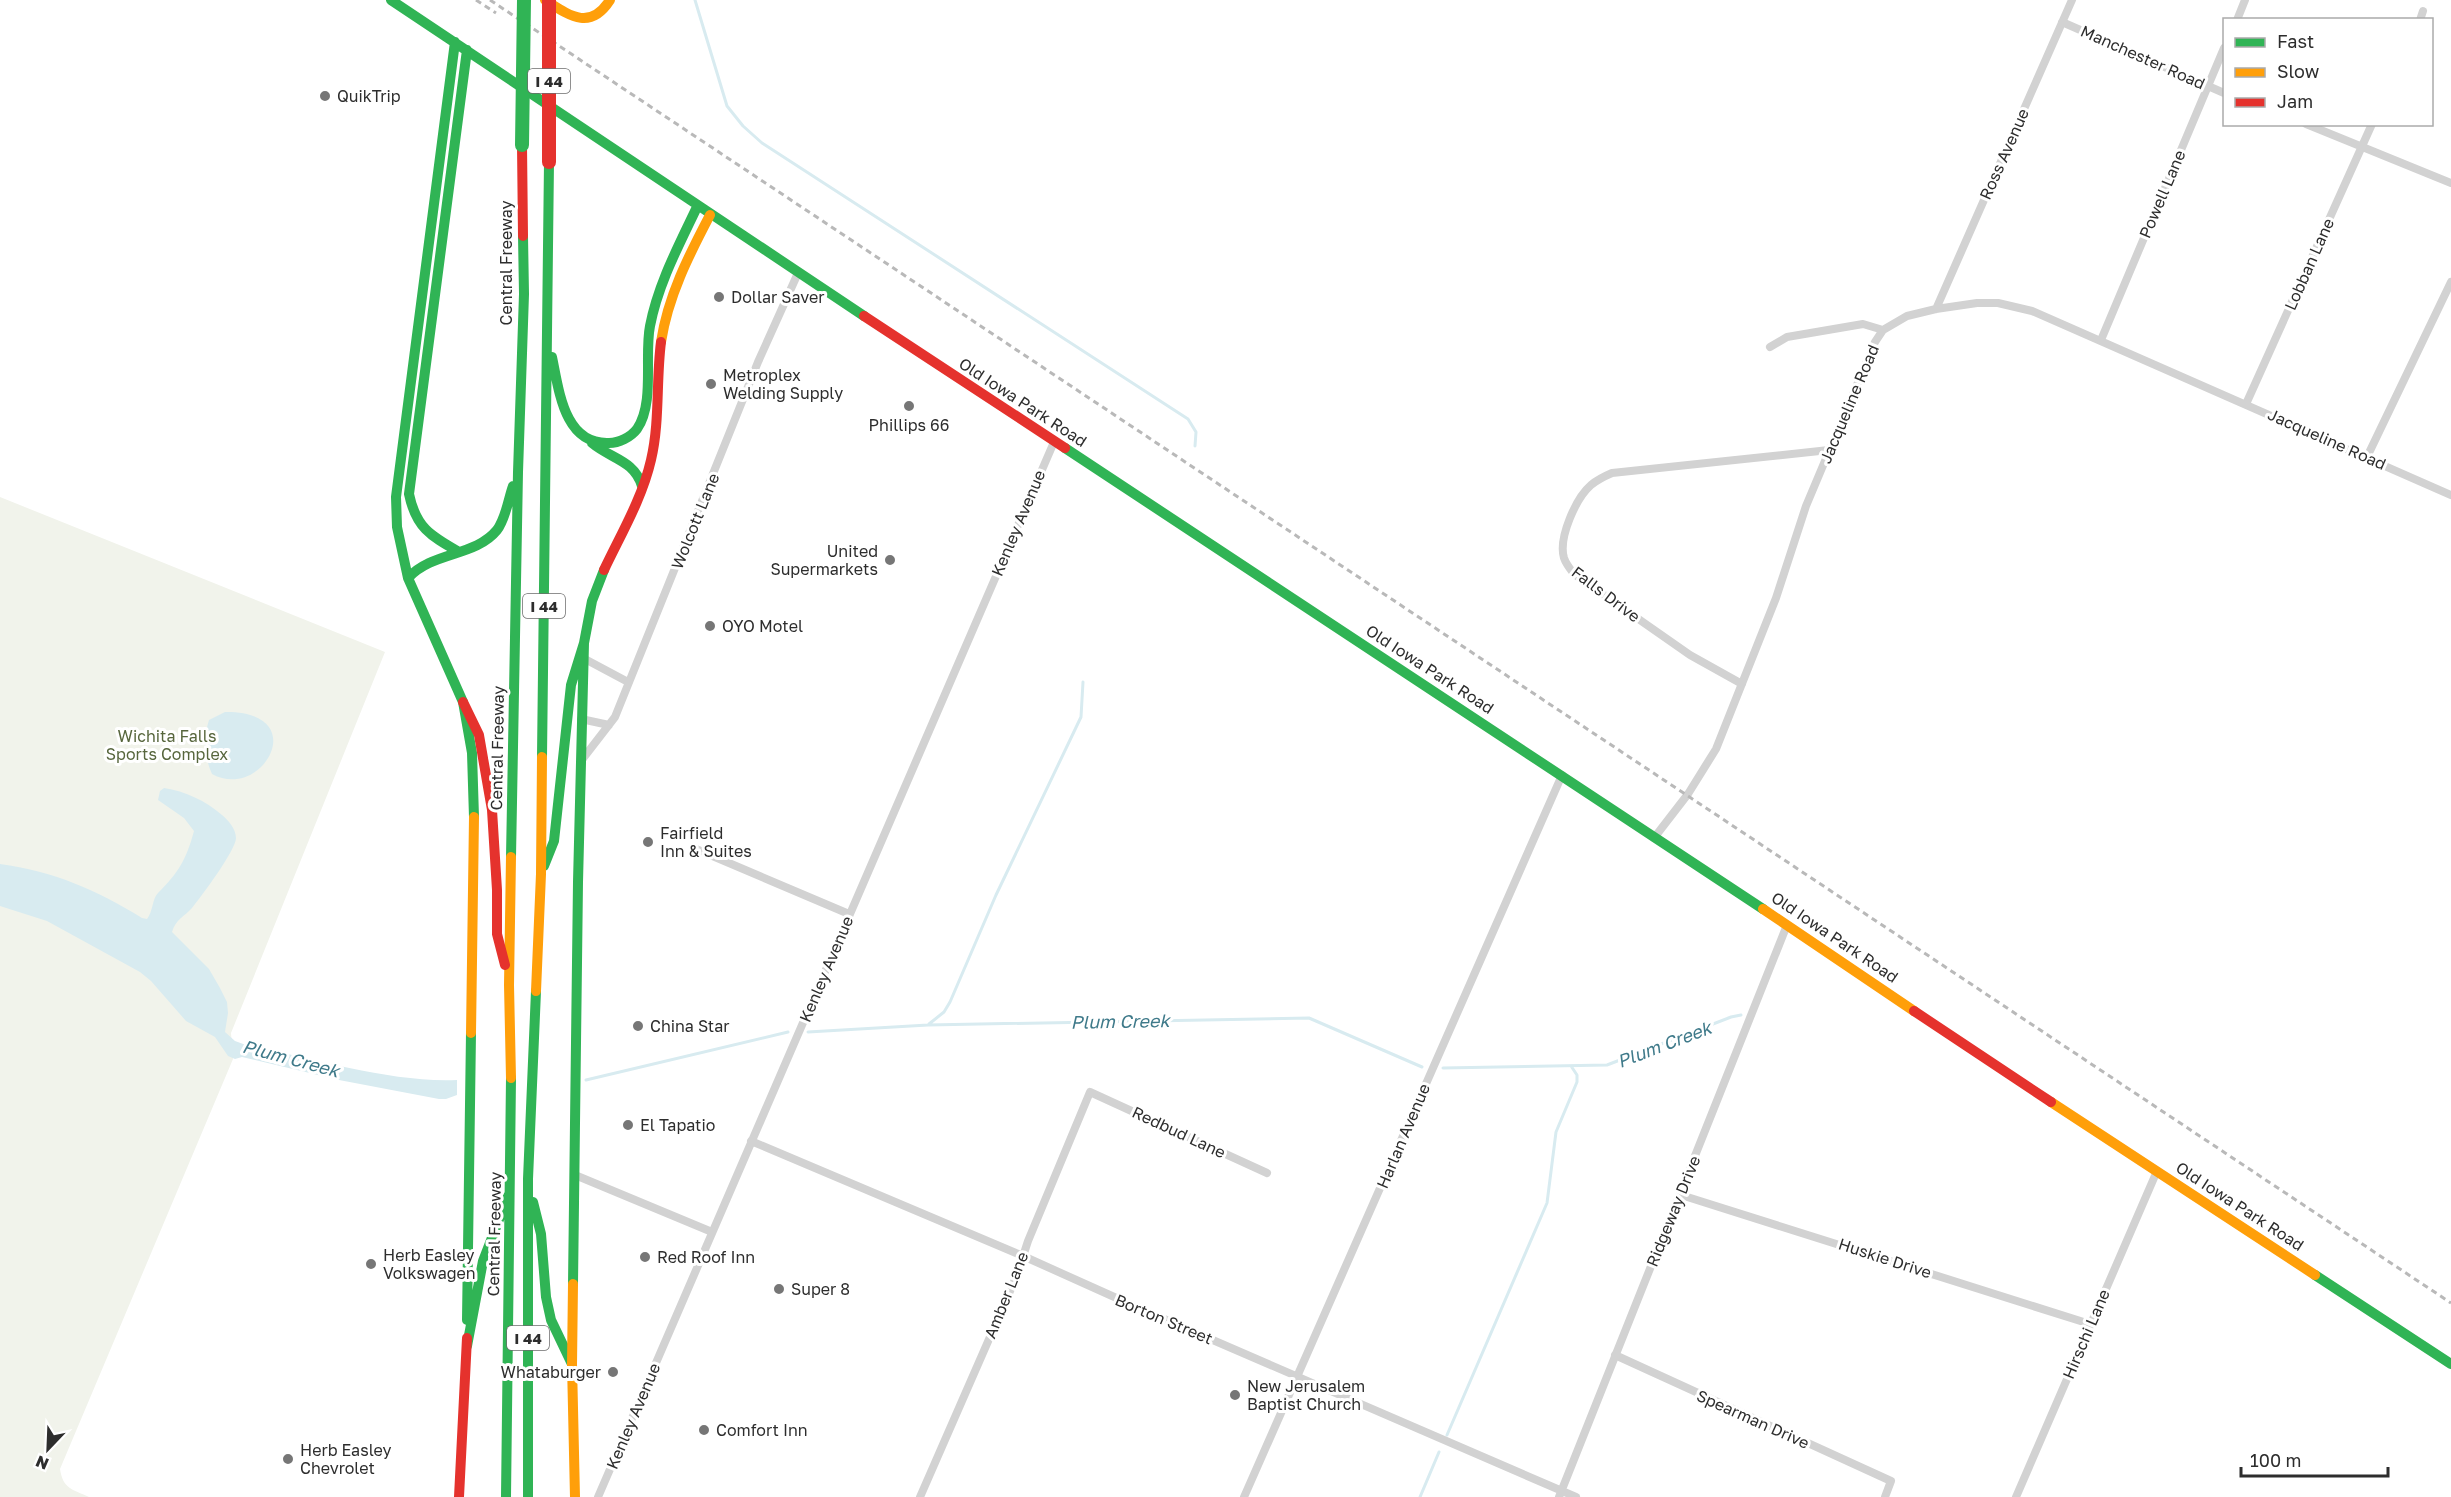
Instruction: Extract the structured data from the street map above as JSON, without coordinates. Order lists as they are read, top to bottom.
{
  "streets": {
    "main road": ["I 44", "Central Freeway", "Old Iowa Park Road"],
    "street": [
      "Manchester Road",
      "Ross Avenue",
      "Powell Lane",
      "Lobban Lane",
      "Jacqueline Road",
      "Wolcott Lane",
      "Kenley Avenue",
      "Falls Drive",
      "Redbud Lane",
      "Harlan Avenue",
      "Ridgeway Drive",
      "Huskie Drive",
      "Amber Lane",
      "Borton Street",
      "Hirschi Lane",
      "Spearman Drive"
    ]
  },
  "crossings": [
    ["Manchester Road", "Ross Avenue"],
    ["Manchester Road", "Powell Lane"],
    ["Ross Avenue", "Jacqueline Road"],
    ["Powell Lane", "Jacqueline Road"],
    ["Central Freeway", "Old Iowa Park Road"],
    ["Lobban Lane", "Jacqueline Road"],
    ["Old Iowa Park Road", "Jacqueline Road"],
    ["Old Iowa Park Road", "Wolcott Lane"],
    ["Old Iowa Park Road", "Kenley Avenue"],
    ["Old Iowa Park Road", "Harlan Avenue"],
    ["Old Iowa Park Road", "Ridgeway Drive"],
    ["Old Iowa Park Road", "Hirschi Lane"],
    ["Jacqueline Road", "Falls Drive"],
    ["Kenley Avenue", "Borton Street"],
    ["Redbud Lane", "Amber Lane"],
    ["Harlan Avenue", "Borton Street"],
    ["Ridgeway Drive", "Huskie Drive"],
    ["Ridgeway Drive", "Borton Street"],
    ["Ridgeway Drive", "Spearman Drive"],
    ["Huskie Drive", "Hirschi Lane"],
    ["Amber Lane", "Borton Street"]
  ],
  "water": ["Plum Creek"],
  "parks": ["Wichita Falls Sports Complex"],
  "places": [
    "QuikTrip",
    "Dollar Saver",
    "Metroplex Welding Supply",
    "Phillips 66",
    "United Supermarkets",
    "OYO Motel",
    "Fairfield Inn & Suites",
    "China Star",
    "El Tapatio",
    "Red Roof Inn",
    "Herb Easley Volkswagen",
    "Super 8",
    "Whataburger",
    "New Jerusalem Baptist Church",
    "Comfort Inn",
    "Herb Easley Chevrolet"
  ],
  "legend": ["Fast", "Slow", "Jam"],
  "scale_bar": "100 m",
  "north": "bottom left"
}
